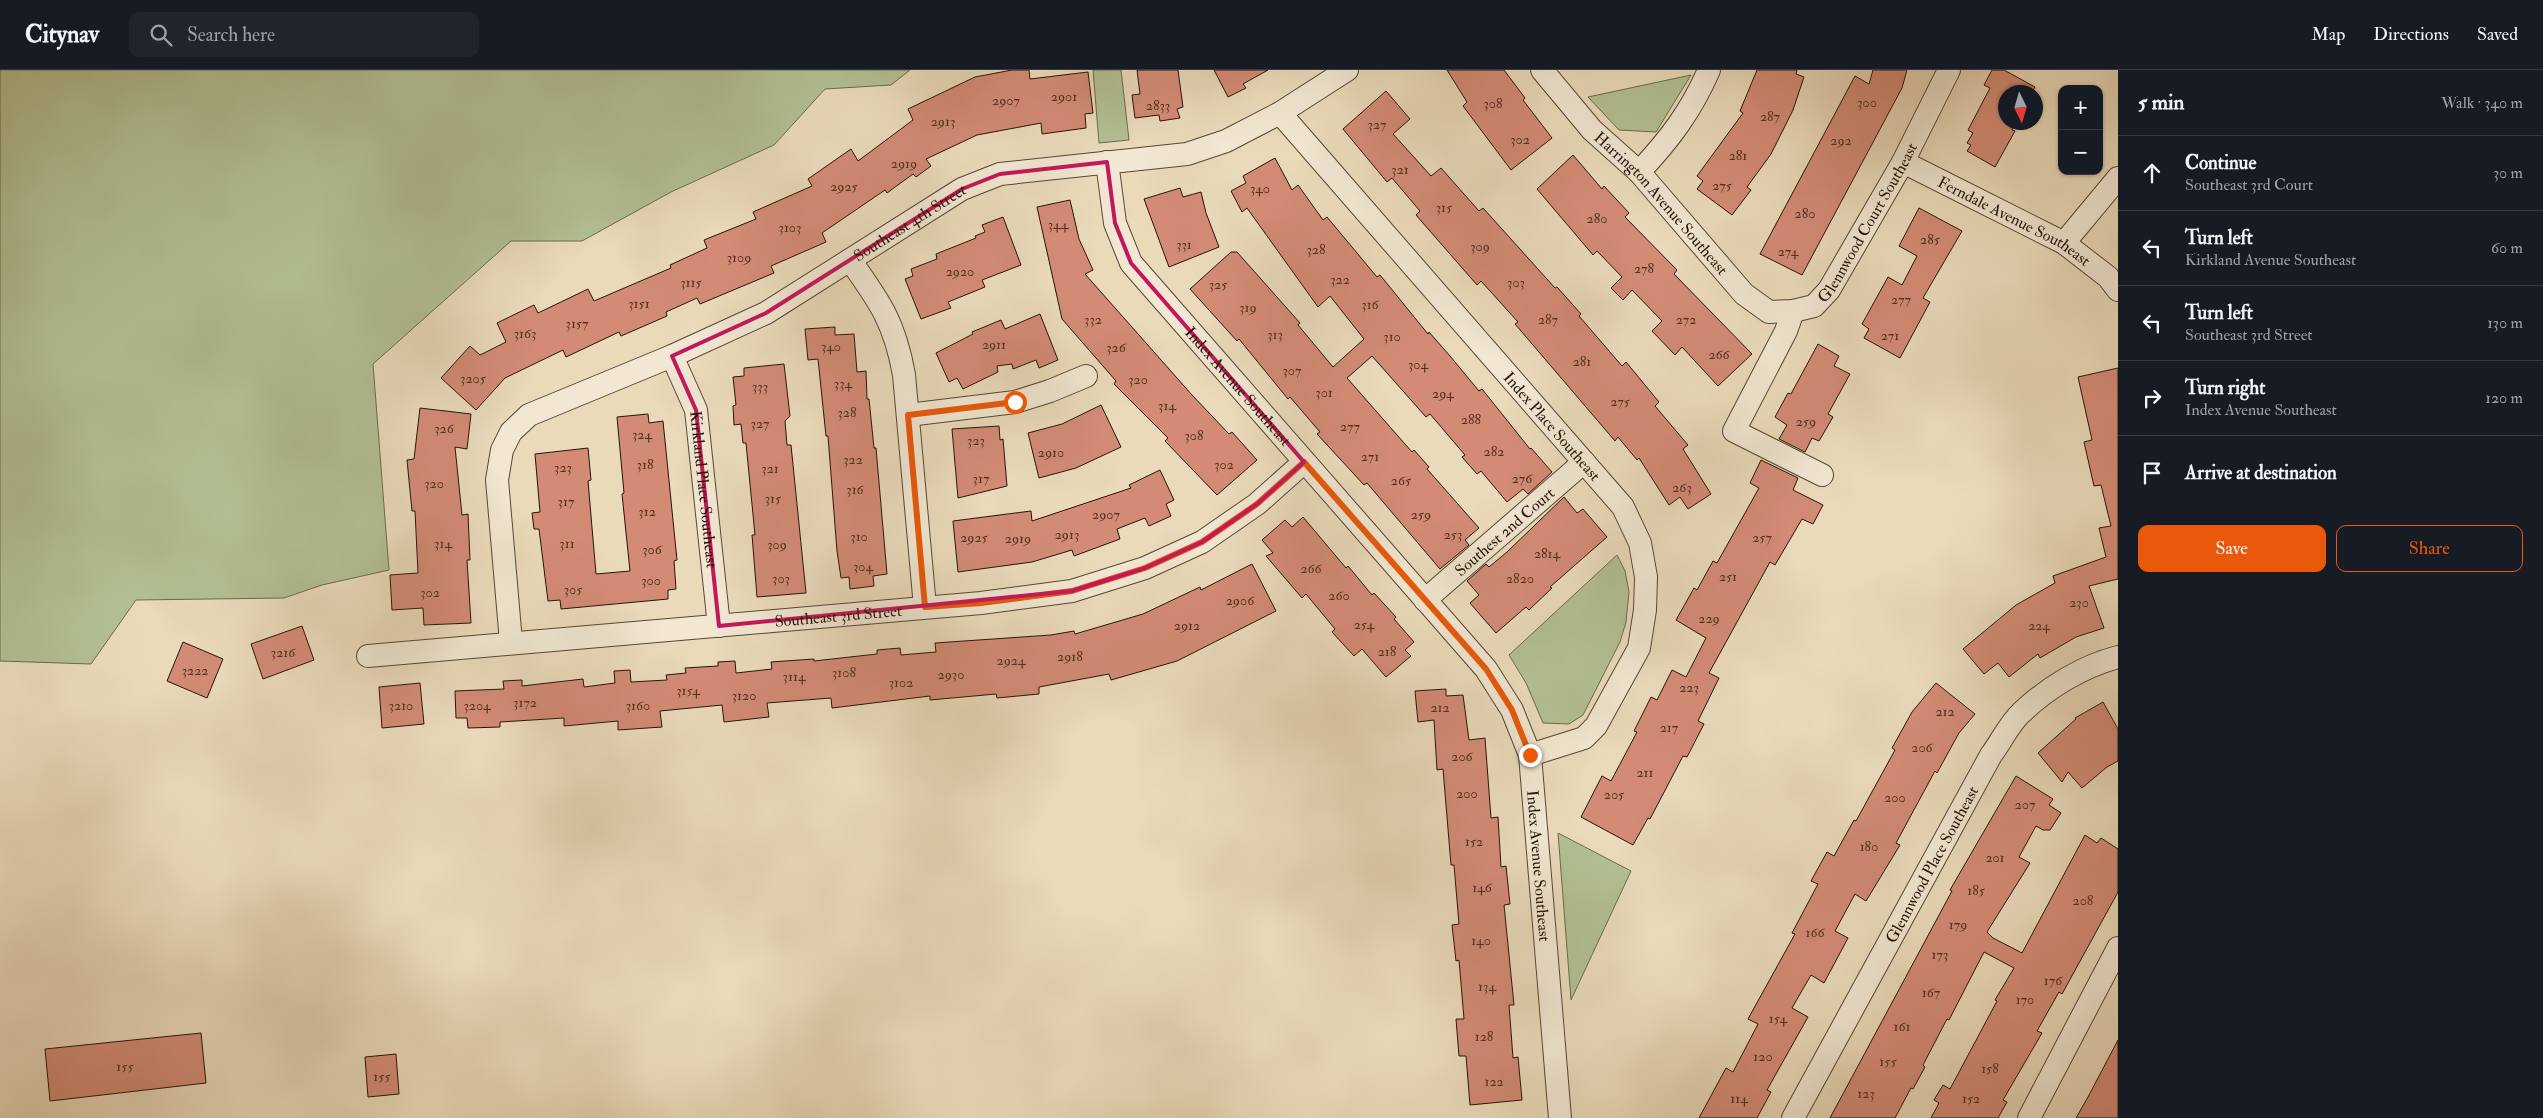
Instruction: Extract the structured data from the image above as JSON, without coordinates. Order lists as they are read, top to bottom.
{
  "streets": {
    "street": [
      "Harrington Avenue Southeast",
      "Glennwood Court Southeast",
      "Ferndale Avenue Southeast",
      "Southeast 4th Street",
      "Index Avenue Southeast",
      "Index Place Southeast",
      "Kirkland Place Southeast",
      "Southest 2nd Court",
      "Southeast 3rd Street",
      "Glennwood Place Southeast"
    ]
  },
  "crossings": [
    ["Harrington Avenue Southeast", "Glennwood Court Southeast"],
    ["Glennwood Court Southeast", "Ferndale Avenue Southeast"],
    ["Southeast 4th Street", "Index Avenue Southeast"],
    ["Southeast 4th Street", "Index Place Southeast"],
    ["Southeast 4th Street", "Kirkland Place Southeast"],
    ["Southeast 4th Street", "Southeast 3rd Street"],
    ["Index Avenue Southeast", "Index Place Southeast"],
    ["Index Avenue Southeast", "Southest 2nd Court"],
    ["Index Avenue Southeast", "Southeast 3rd Street"],
    ["Index Place Southeast", "Southest 2nd Court"],
    ["Kirkland Place Southeast", "Southeast 3rd Street"]
  ],
  "house_numbers": [
    "2901",
    "2907",
    "300",
    "308",
    "2833",
    "287",
    "2913",
    "327",
    "302",
    "292",
    "281",
    "2919",
    "321",
    "275",
    "2925",
    "340",
    "315",
    "280",
    "280",
    "344",
    "3103",
    "285",
    "331",
    "309",
    "328",
    "274",
    "3109",
    "278",
    "2920",
    "322",
    "3115",
    "303",
    "325",
    "277",
    "3151",
    "316",
    "319",
    "332",
    "287",
    "272",
    "3157",
    "3163",
    "313",
    "271",
    "310",
    "2911",
    "340",
    "326",
    "266",
    "281",
    "304",
    "307",
    "3205",
    "320",
    "334",
    "333",
    "301",
    "294",
    "275",
    "314",
    "328",
    "288",
    "259",
    "327",
    "277",
    "326",
    "324",
    "308",
    "323",
    "282",
    "2910",
    "271",
    "322",
    "318",
    "302",
    "323",
    "321",
    "317",
    "276",
    "265",
    "320",
    "263",
    "316",
    "315",
    "317",
    "312",
    "2907",
    "259",
    "2913",
    "253",
    "310",
    "2925",
    "257",
    "2919",
    "314",
    "311",
    "309",
    "306",
    "2814",
    "304",
    "266",
    "251",
    "303",
    "2820",
    "300",
    "305",
    "302",
    "260",
    "2906",
    "230",
    "229",
    "254",
    "2912",
    "224",
    "218",
    "3216",
    "2918",
    "2924",
    "3222",
    "3108",
    "2930",
    "3114",
    "3102",
    "223",
    "3154",
    "3120",
    "3172",
    "3210",
    "3204",
    "3160",
    "212",
    "212",
    "217",
    "206",
    "206",
    "211",
    "200",
    "205",
    "200",
    "207",
    "152",
    "180",
    "201",
    "146",
    "185",
    "208",
    "179",
    "166",
    "140",
    "173",
    "176",
    "134",
    "167",
    "170",
    "154",
    "161",
    "128",
    "120",
    "155",
    "155",
    "158",
    "155",
    "122",
    "123",
    "114",
    "152"
  ],
  "north": "bottom",
  "page": {
    "header": "Citynav",
    "search": "Search here",
    "nav": ["Map", "Directions", "Saved"],
    "heading": ["5 min", "Walk · 340 m"],
    "map_buttons": ["+", "−"],
    "list": [
      ["Continue", "Southeast 3rd Court", "30 m"],
      ["Turn left", "Kirkland Avenue Southeast", "60 m"],
      ["Turn left", "Southeast 3rd Street", "130 m"],
      ["Turn right", "Index Avenue Southeast", "120 m"],
      "Arrive at destination"
    ],
    "buttons": ["Save", "Share"]
  }
}
